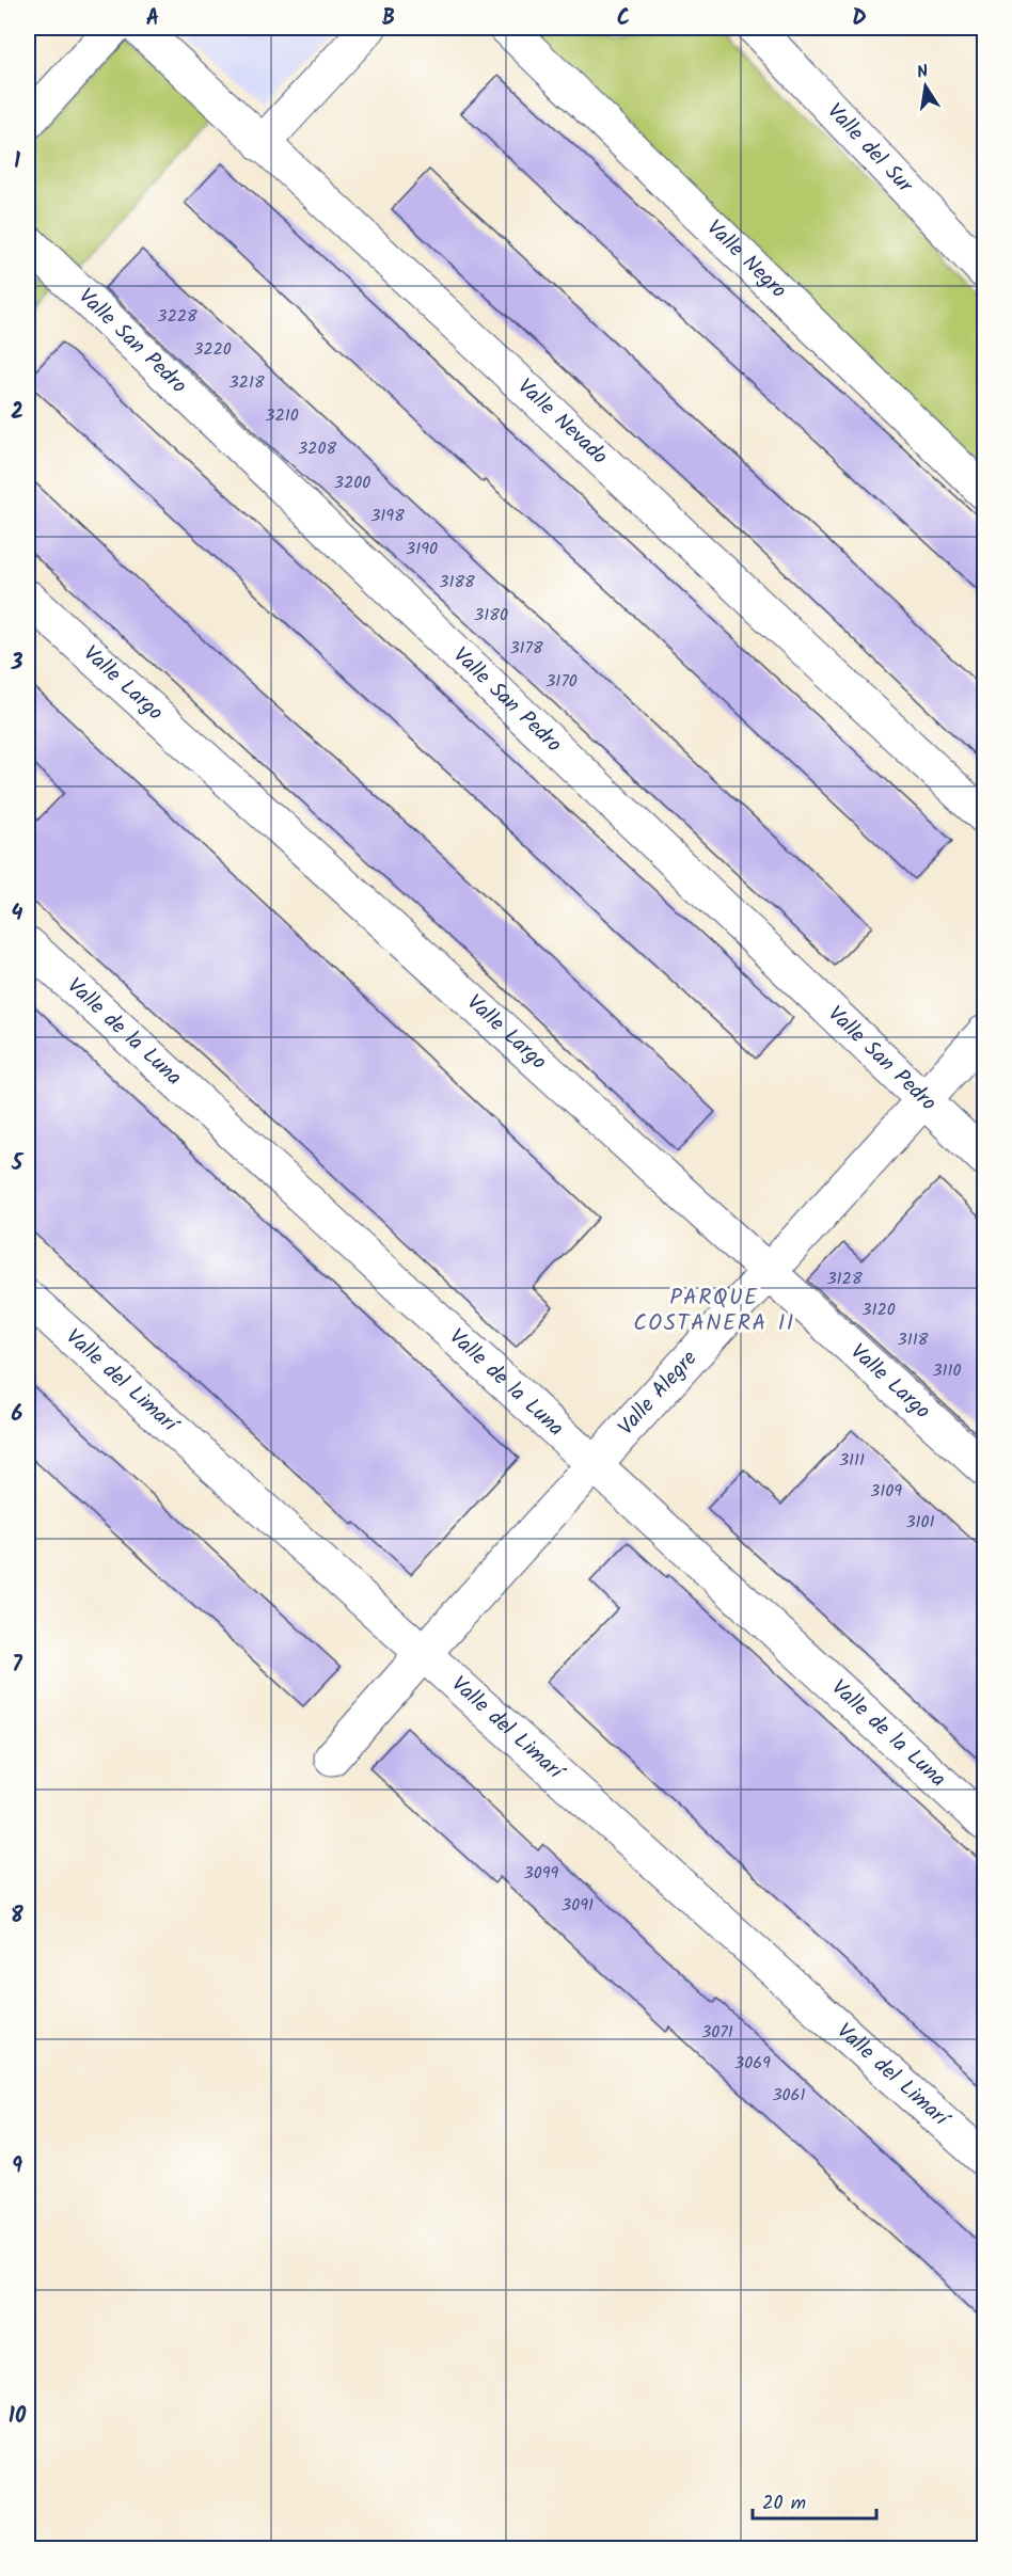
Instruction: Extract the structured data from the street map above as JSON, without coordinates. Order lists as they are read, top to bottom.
{
  "streets": {
    "street": [
      "Valle del Sur",
      "Valle Negro",
      "Valle San Pedro",
      "Valle Nevado",
      "Valle Largo",
      "Valle de la Luna",
      "Valle del Limarí",
      "Valle Alegre"
    ]
  },
  "crossings": [
    ["Valle San Pedro", "Valle Alegre"],
    ["Valle Largo", "Valle Alegre"],
    ["Valle de la Luna", "Valle Alegre"],
    ["Valle del Limarí", "Valle Alegre"]
  ],
  "districts": ["PARQUE COSTANERA II"],
  "house_numbers": [
    "3228",
    "3220",
    "3218",
    "3210",
    "3208",
    "3200",
    "3198",
    "3190",
    "3188",
    "3180",
    "3178",
    "3170",
    "3128",
    "3120",
    "3118",
    "3110",
    "3111",
    "3109",
    "3101",
    "3099",
    "3091",
    "3071",
    "3069",
    "3061"
  ],
  "scale_bar": "20 m",
  "north": "top",
  "grid": {
    "columns": [
      "A",
      "B",
      "C",
      "D"
    ],
    "rows": [
      "1",
      "2",
      "3",
      "4",
      "5",
      "6",
      "7",
      "8",
      "9",
      "10"
    ]
  }
}
